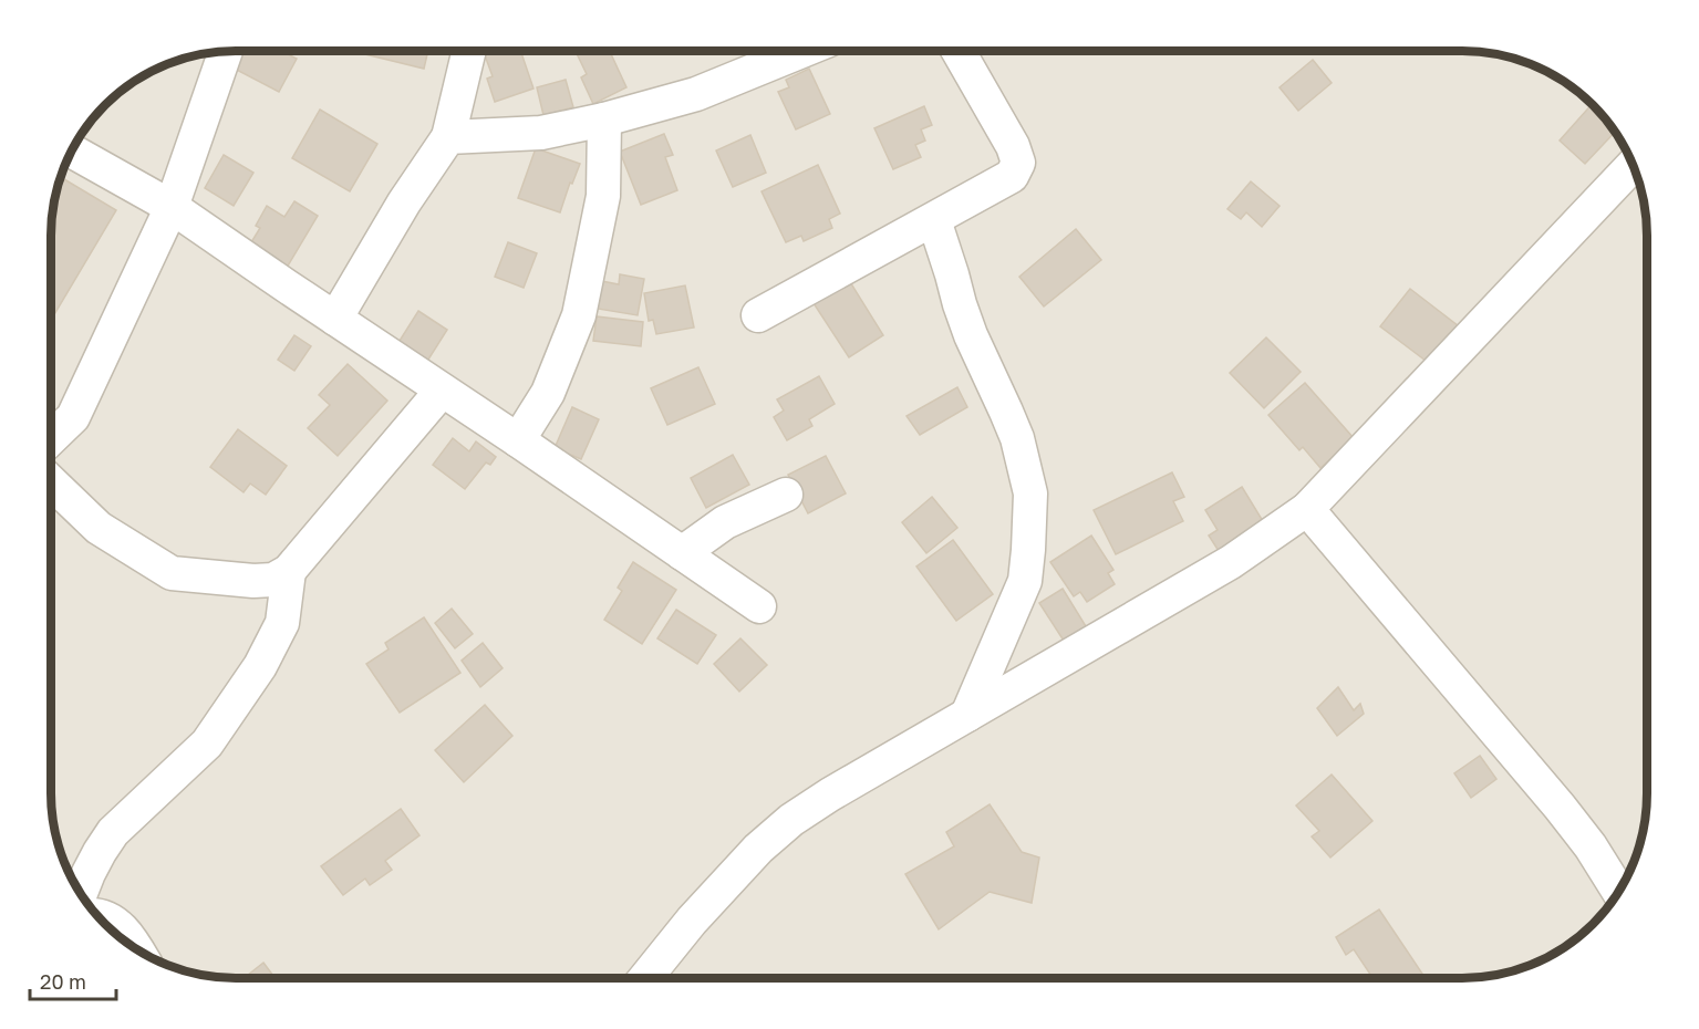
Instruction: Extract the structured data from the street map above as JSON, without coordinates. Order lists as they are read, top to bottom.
{
  "scale_bar": "20 m"
}
